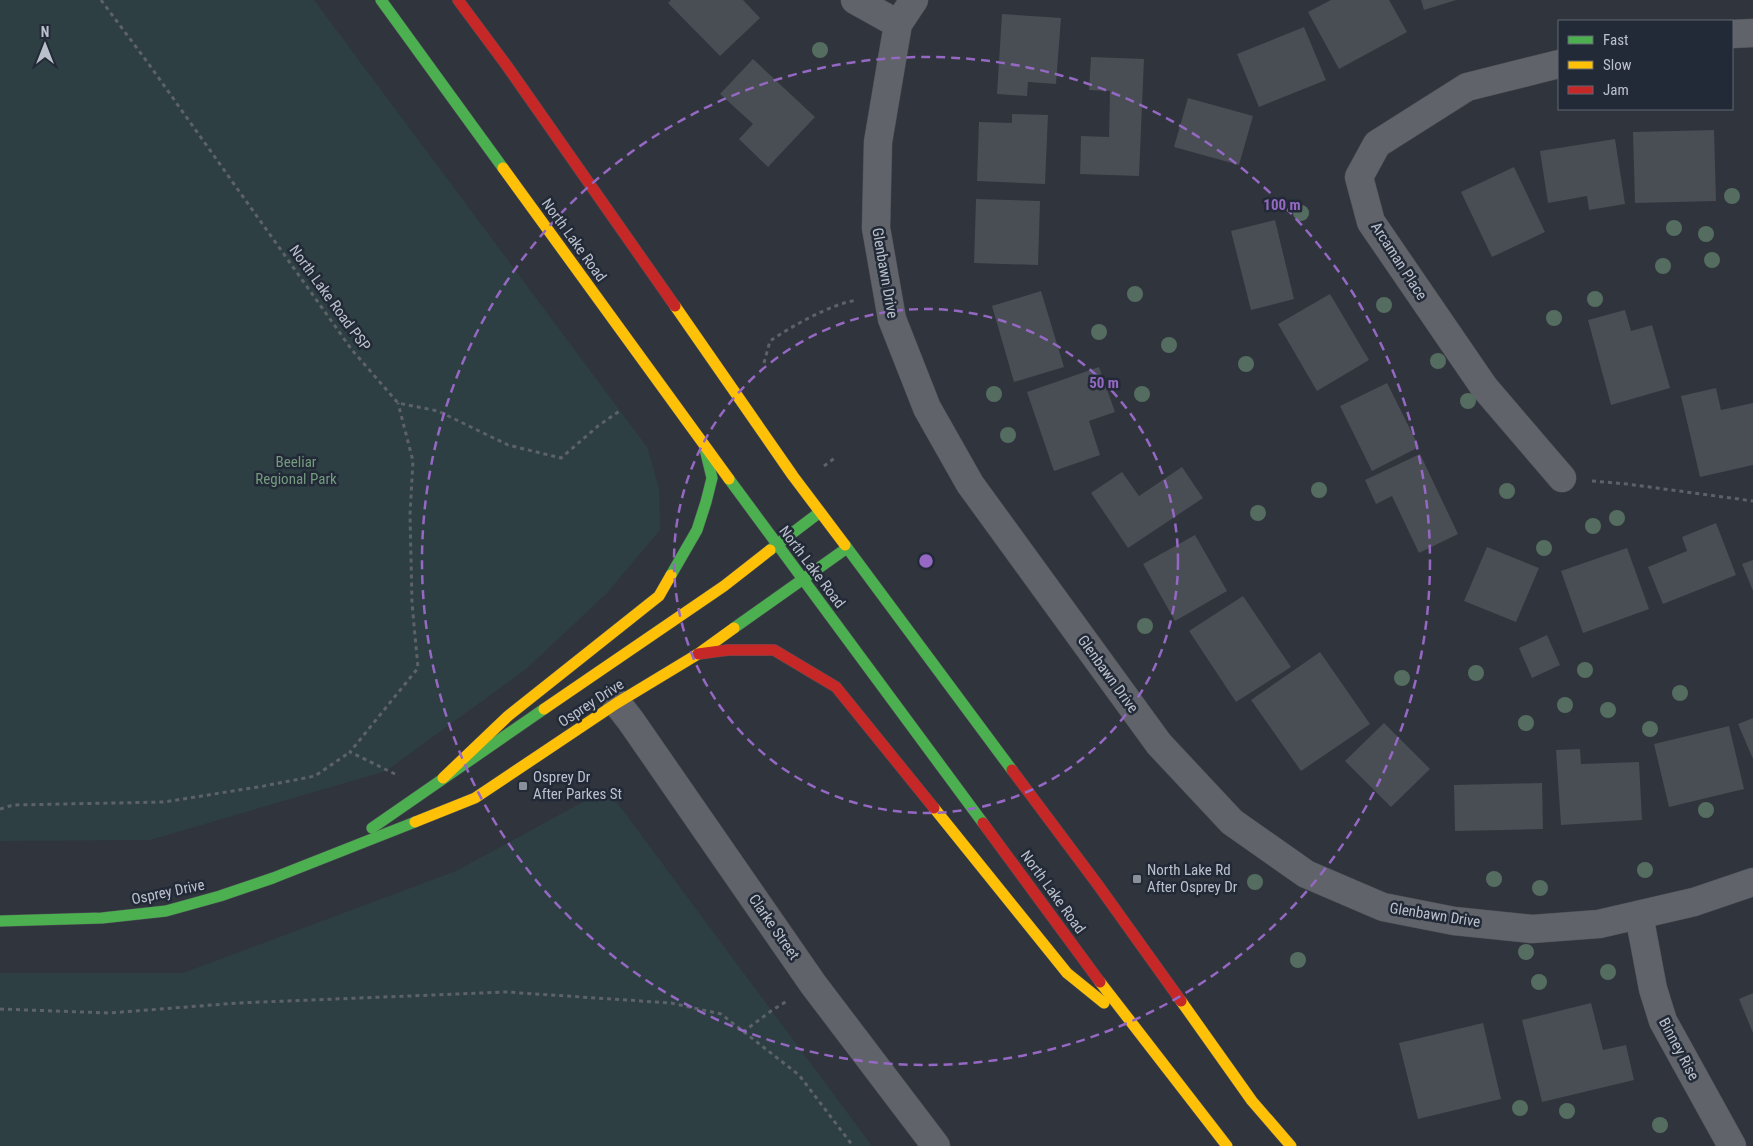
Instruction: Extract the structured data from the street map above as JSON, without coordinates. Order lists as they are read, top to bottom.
{
  "streets": {
    "main road": ["North Lake Road", "Osprey Drive"],
    "street": [
      "Arcaman Place",
      "Glenbawn Drive",
      "Clarke Street",
      "Binney Rise"
    ],
    "path": ["North Lake Road PSP"]
  },
  "crossings": [
    ["North Lake Road", "Osprey Drive"],
    ["Glenbawn Drive", "Binney Rise"],
    ["Osprey Drive", "Clarke Street"]
  ],
  "parks": ["Beeliar Regional Park"],
  "places": {
    "transit": ["Osprey Dr After Parkes St", "North Lake Rd After Osprey Dr"]
  },
  "legend": ["Fast", "Slow", "Jam"],
  "north": "top",
  "rings": ["100 m", "50 m"]
}
